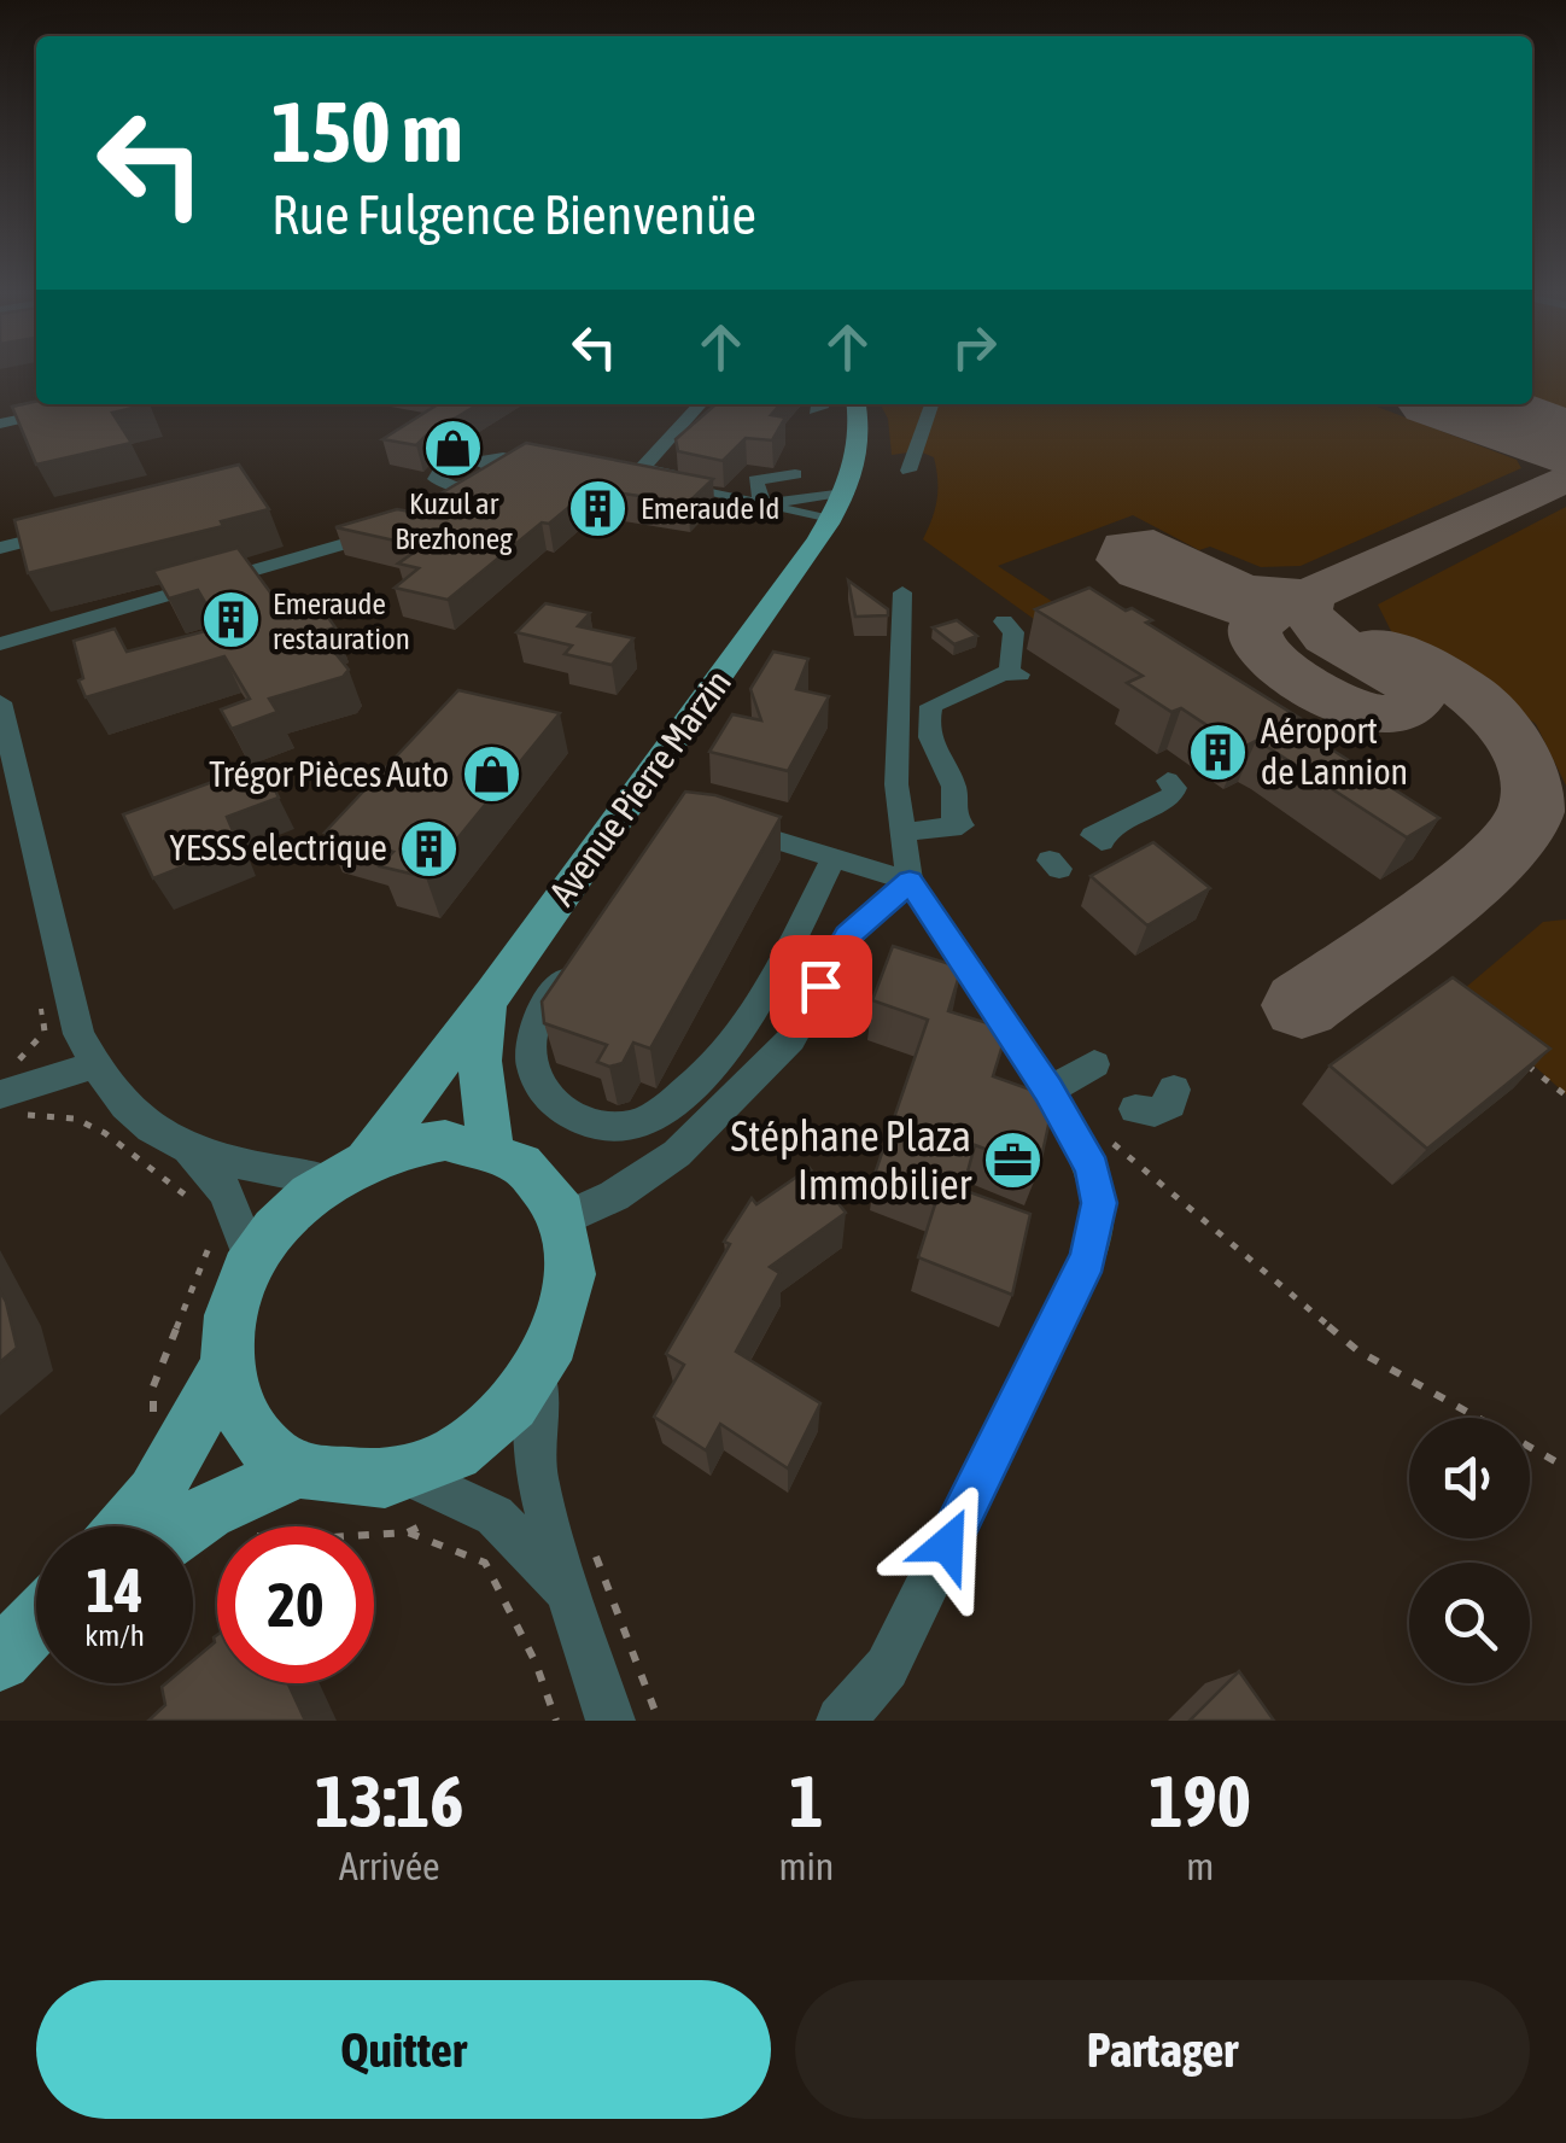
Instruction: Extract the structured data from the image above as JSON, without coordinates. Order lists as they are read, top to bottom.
{
  "streets": {
    "main road": ["Avenue Pierre Marzin"]
  },
  "places": {
    "shop": ["Kuzul ar Brezhoneg", "Trégor Pièces Auto"],
    "building": [
      "Emeraude Id",
      "Emeraude restauration",
      "Aéroport de Lannion",
      "YESSS electrique"
    ],
    "office": ["Stéphane Plaza Immobilier"]
  },
  "page": {
    "turn": ["150 m", "Rue Fulgence Bienvenüe"],
    "speed": "14 km/h",
    "limit": "20",
    "eta": [
      "13:16",
      "Arrivée",
      "1",
      "min",
      "190",
      "m"
    ],
    "buttons": ["Quitter", "Partager"]
  }
}
